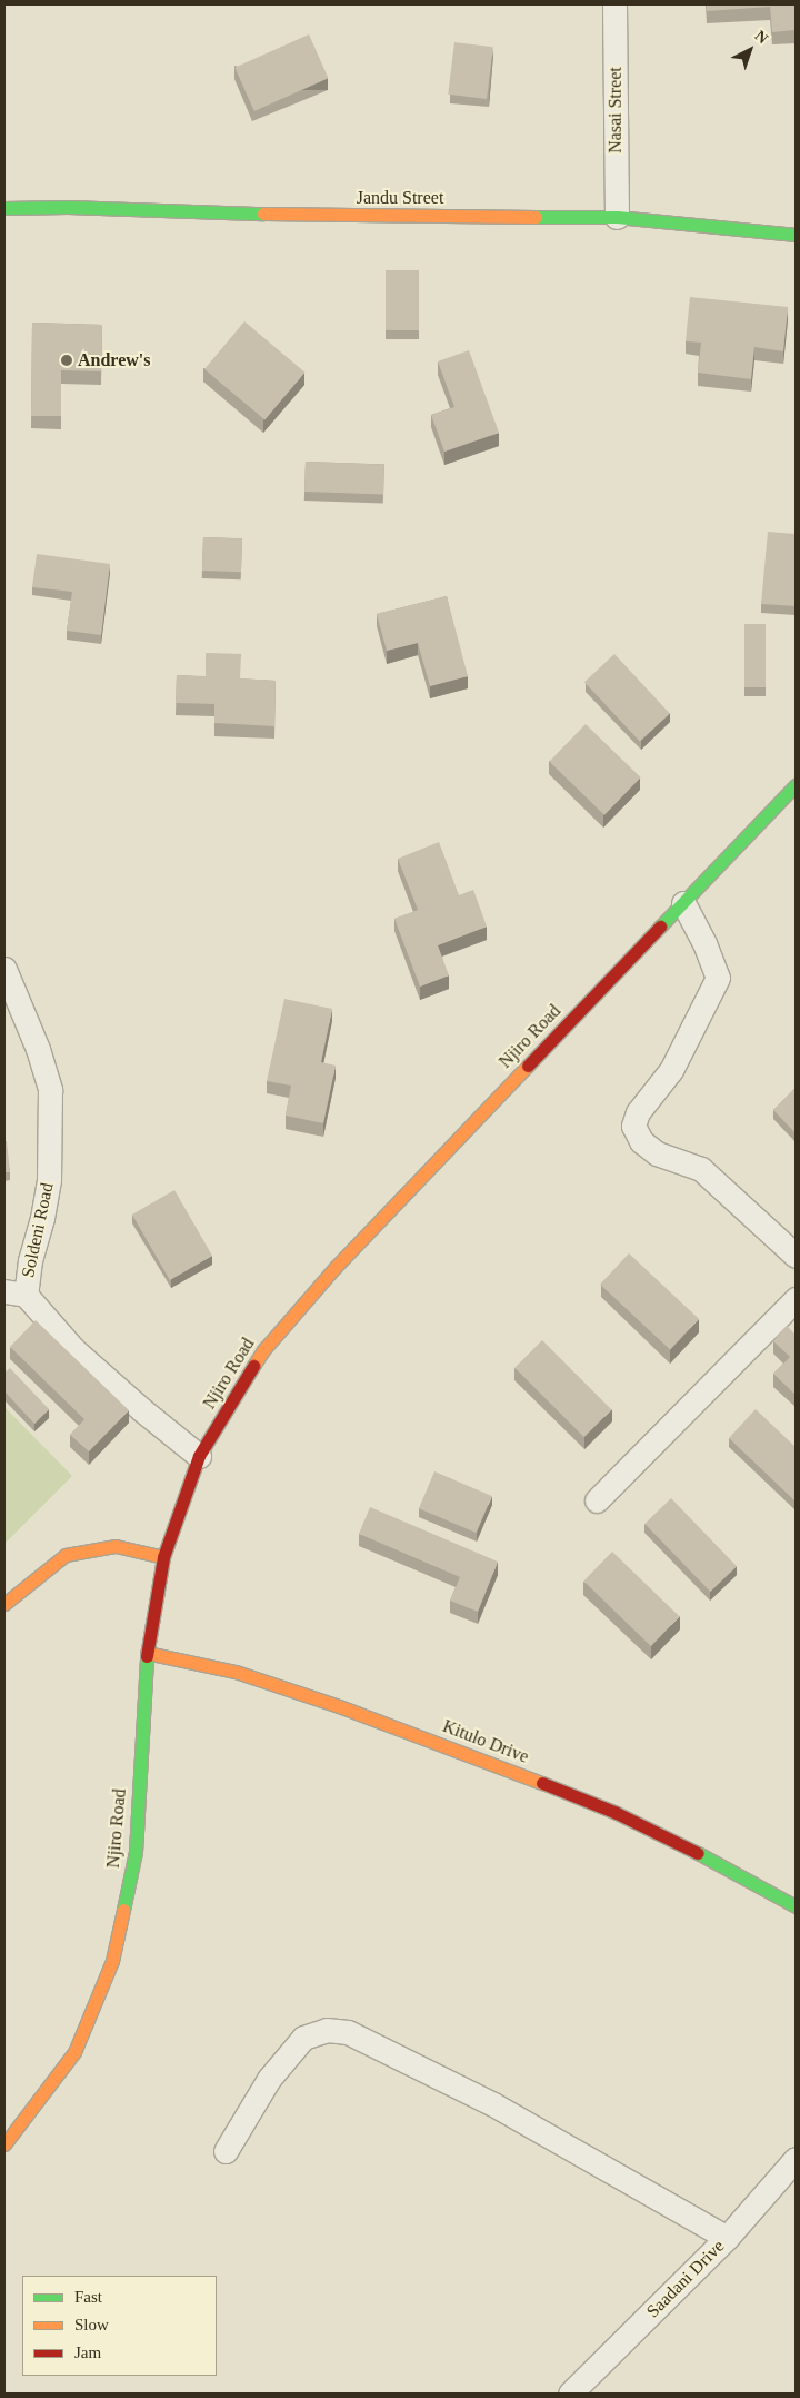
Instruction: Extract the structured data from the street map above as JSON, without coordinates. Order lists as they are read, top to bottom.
{
  "streets": {
    "street": [
      "Nasai Street",
      "Jandu Street",
      "Njiro Road",
      "Soldeni Road",
      "Kitulo Drive",
      "Saadani Drive"
    ]
  },
  "crossings": [
    ["Nasai Street", "Jandu Street"],
    ["Njiro Road", "Soldeni Road"],
    ["Njiro Road", "Kitulo Drive"]
  ],
  "places": ["Andrew's"],
  "legend": ["Fast", "Slow", "Jam"],
  "north": "top right"
}
